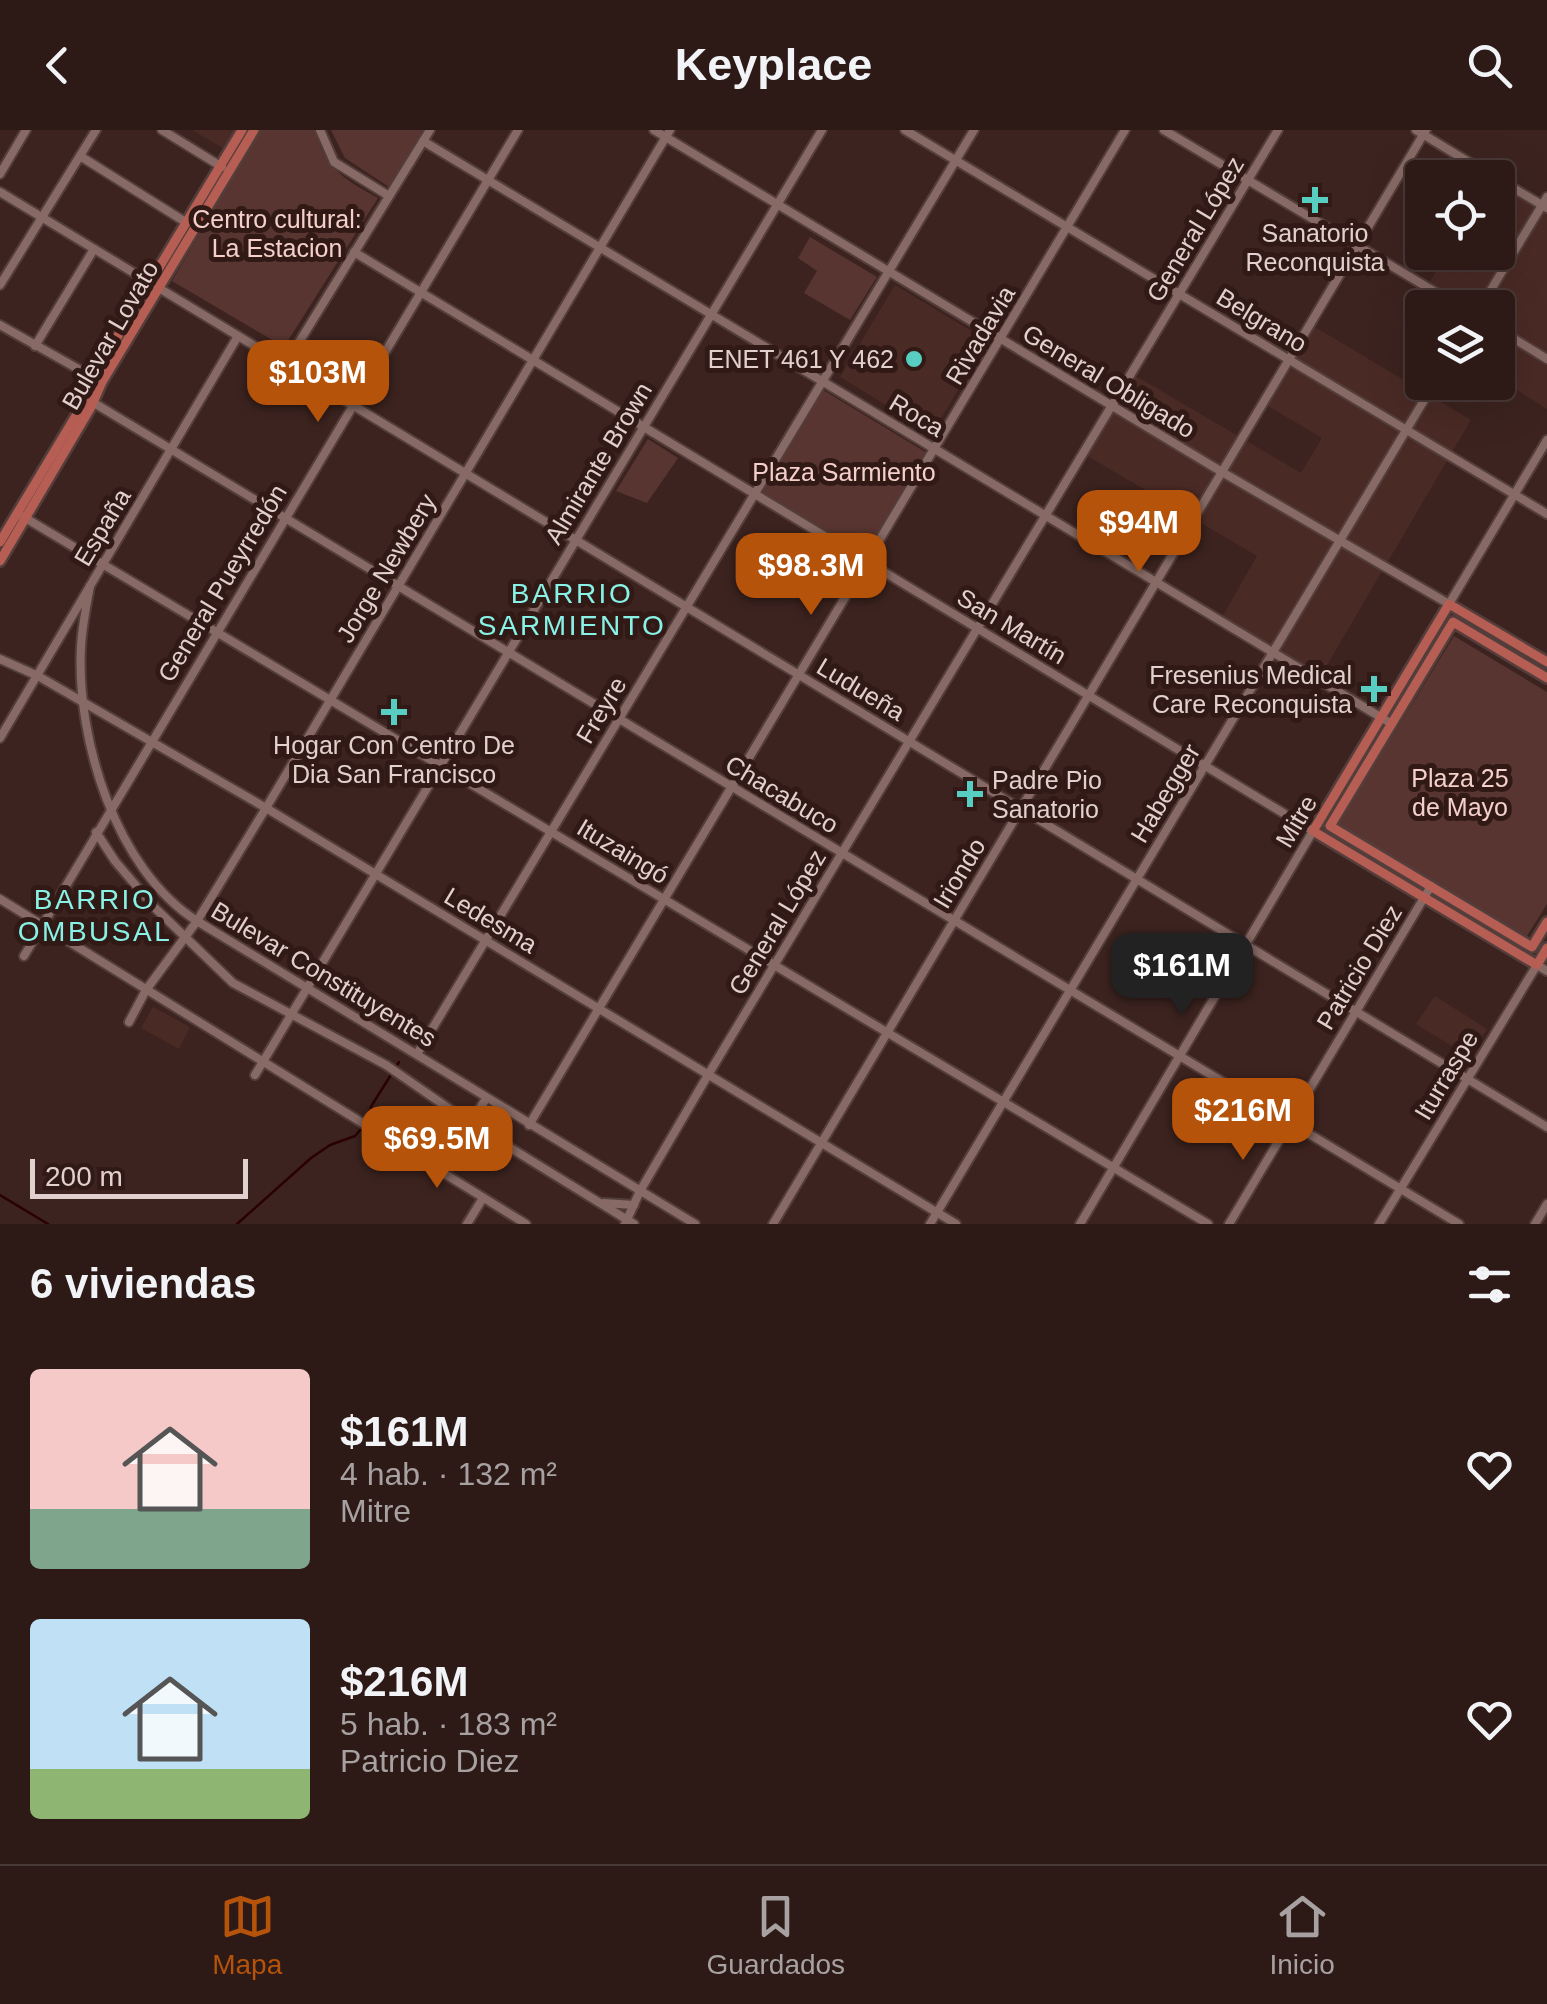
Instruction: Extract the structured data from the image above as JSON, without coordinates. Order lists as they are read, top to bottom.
{
  "streets": {
    "main road": [
      "Bulevar Lovato",
      "General Obligado",
      "San Martín",
      "Mitre",
      "Iturraspe"
    ],
    "street": [
      "General López",
      "Belgrano",
      "Rivadavia",
      "Roca",
      "Almirante Brown",
      "España",
      "Jorge Newbery",
      "General Pueyrredón",
      "Ludueña",
      "Freyre",
      "Habegger",
      "Chacabuco",
      "Ituzaingó",
      "Iriondo",
      "Ledesma",
      "Patricio Diez",
      "Bulevar Constituyentes"
    ]
  },
  "crossings": [
    ["General López", "Belgrano"],
    ["General López", "General Obligado"],
    ["General López", "Roca"],
    ["General López", "San Martín"],
    ["General López", "Ludueña"],
    ["General López", "Chacabuco"],
    ["General López", "Ituzaingó"],
    ["General López", "Ledesma"],
    ["General López", "Bulevar Constituyentes"],
    ["Belgrano", "Rivadavia"],
    ["Belgrano", "Freyre"],
    ["Belgrano", "Habegger"],
    ["Belgrano", "Mitre"],
    ["Belgrano", "Iriondo"],
    ["Bulevar Lovato", "Ludueña"],
    ["Bulevar Lovato", "Chacabuco"],
    ["Bulevar Lovato", "Ituzaingó"],
    ["Rivadavia", "General Obligado"],
    ["Rivadavia", "Roca"],
    ["Rivadavia", "San Martín"],
    ["Rivadavia", "Ludueña"],
    ["Rivadavia", "Chacabuco"],
    ["Rivadavia", "Ituzaingó"],
    ["Rivadavia", "Ledesma"],
    ["Rivadavia", "Bulevar Constituyentes"],
    ["General Obligado", "Almirante Brown"],
    ["General Obligado", "Jorge Newbery"],
    ["General Obligado", "Freyre"],
    ["General Obligado", "Habegger"],
    ["General Obligado", "Mitre"],
    ["General Obligado", "Iriondo"],
    ["Roca", "Almirante Brown"],
    ["Roca", "Jorge Newbery"],
    ["Roca", "General Pueyrredón"],
    ["Roca", "Freyre"],
    ["Roca", "Habegger"],
    ["Roca", "Mitre"],
    ["Roca", "Iriondo"],
    ["Almirante Brown", "San Martín"],
    ["Almirante Brown", "Ludueña"],
    ["Almirante Brown", "Chacabuco"],
    ["Almirante Brown", "Ituzaingó"],
    ["Almirante Brown", "Ledesma"],
    ["Almirante Brown", "Bulevar Constituyentes"],
    ["España", "Ludueña"],
    ["España", "Chacabuco"],
    ["España", "Ituzaingó"],
    ["España", "Ledesma"],
    ["España", "Bulevar Constituyentes"],
    ["Jorge Newbery", "San Martín"],
    ["Jorge Newbery", "Ludueña"],
    ["Jorge Newbery", "Chacabuco"],
    ["Jorge Newbery", "Ituzaingó"],
    ["Jorge Newbery", "Ledesma"],
    ["Jorge Newbery", "Bulevar Constituyentes"],
    ["General Pueyrredón", "San Martín"],
    ["General Pueyrredón", "Ludueña"],
    ["General Pueyrredón", "Chacabuco"],
    ["General Pueyrredón", "Ituzaingó"],
    ["General Pueyrredón", "Ledesma"],
    ["General Pueyrredón", "Bulevar Constituyentes"],
    ["San Martín", "Freyre"],
    ["San Martín", "Habegger"],
    ["San Martín", "Mitre"],
    ["San Martín", "Iriondo"],
    ["San Martín", "Patricio Diez"],
    ["San Martín", "Iturraspe"],
    ["Ludueña", "Freyre"],
    ["Ludueña", "Habegger"],
    ["Ludueña", "Mitre"],
    ["Ludueña", "Iriondo"],
    ["Ludueña", "Patricio Diez"],
    ["Ludueña", "Iturraspe"],
    ["Freyre", "Chacabuco"],
    ["Freyre", "Ituzaingó"],
    ["Freyre", "Ledesma"],
    ["Freyre", "Bulevar Constituyentes"],
    ["Habegger", "Chacabuco"],
    ["Habegger", "Ituzaingó"],
    ["Habegger", "Ledesma"],
    ["Chacabuco", "Mitre"],
    ["Chacabuco", "Iriondo"],
    ["Chacabuco", "Patricio Diez"],
    ["Chacabuco", "Iturraspe"],
    ["Mitre", "Ituzaingó"],
    ["Mitre", "Patricio Diez"],
    ["Ituzaingó", "Iriondo"],
    ["Iriondo", "Ledesma"],
    ["Ledesma", "Bulevar Constituyentes"]
  ],
  "districts": ["BARRIO SARMIENTO", "BARRIO OMBUSAL"],
  "parks": ["Centro cultural: La Estacion", "Plaza Sarmiento", "Plaza 25 de Mayo"],
  "places": {
    "health": [
      "Sanatorio Reconquista",
      "Fresenius Medical Care Reconquista",
      "Hogar Con Centro De Dia San Francisco",
      "Padre Pio Sanatorio"
    ],
    "other": ["ENET 461 Y 462"]
  },
  "scale_bar": "200 m",
  "page": {
    "header": "Keyplace",
    "price": [
      "$103M",
      "$94M",
      "$98.3M",
      "$161M",
      "$216M",
      "$69.5M"
    ],
    "scale": "200 m",
    "heading": "6 viviendas",
    "list": [
      {
        "name": "$161M",
        "note": "4 hab. · 132 m² · Mitre"
      },
      {
        "name": "$216M",
        "note": "5 hab. · 183 m² · Patricio Diez"
      }
    ],
    "tabs": ["Mapa", "Guardados", "Inicio"]
  }
}
